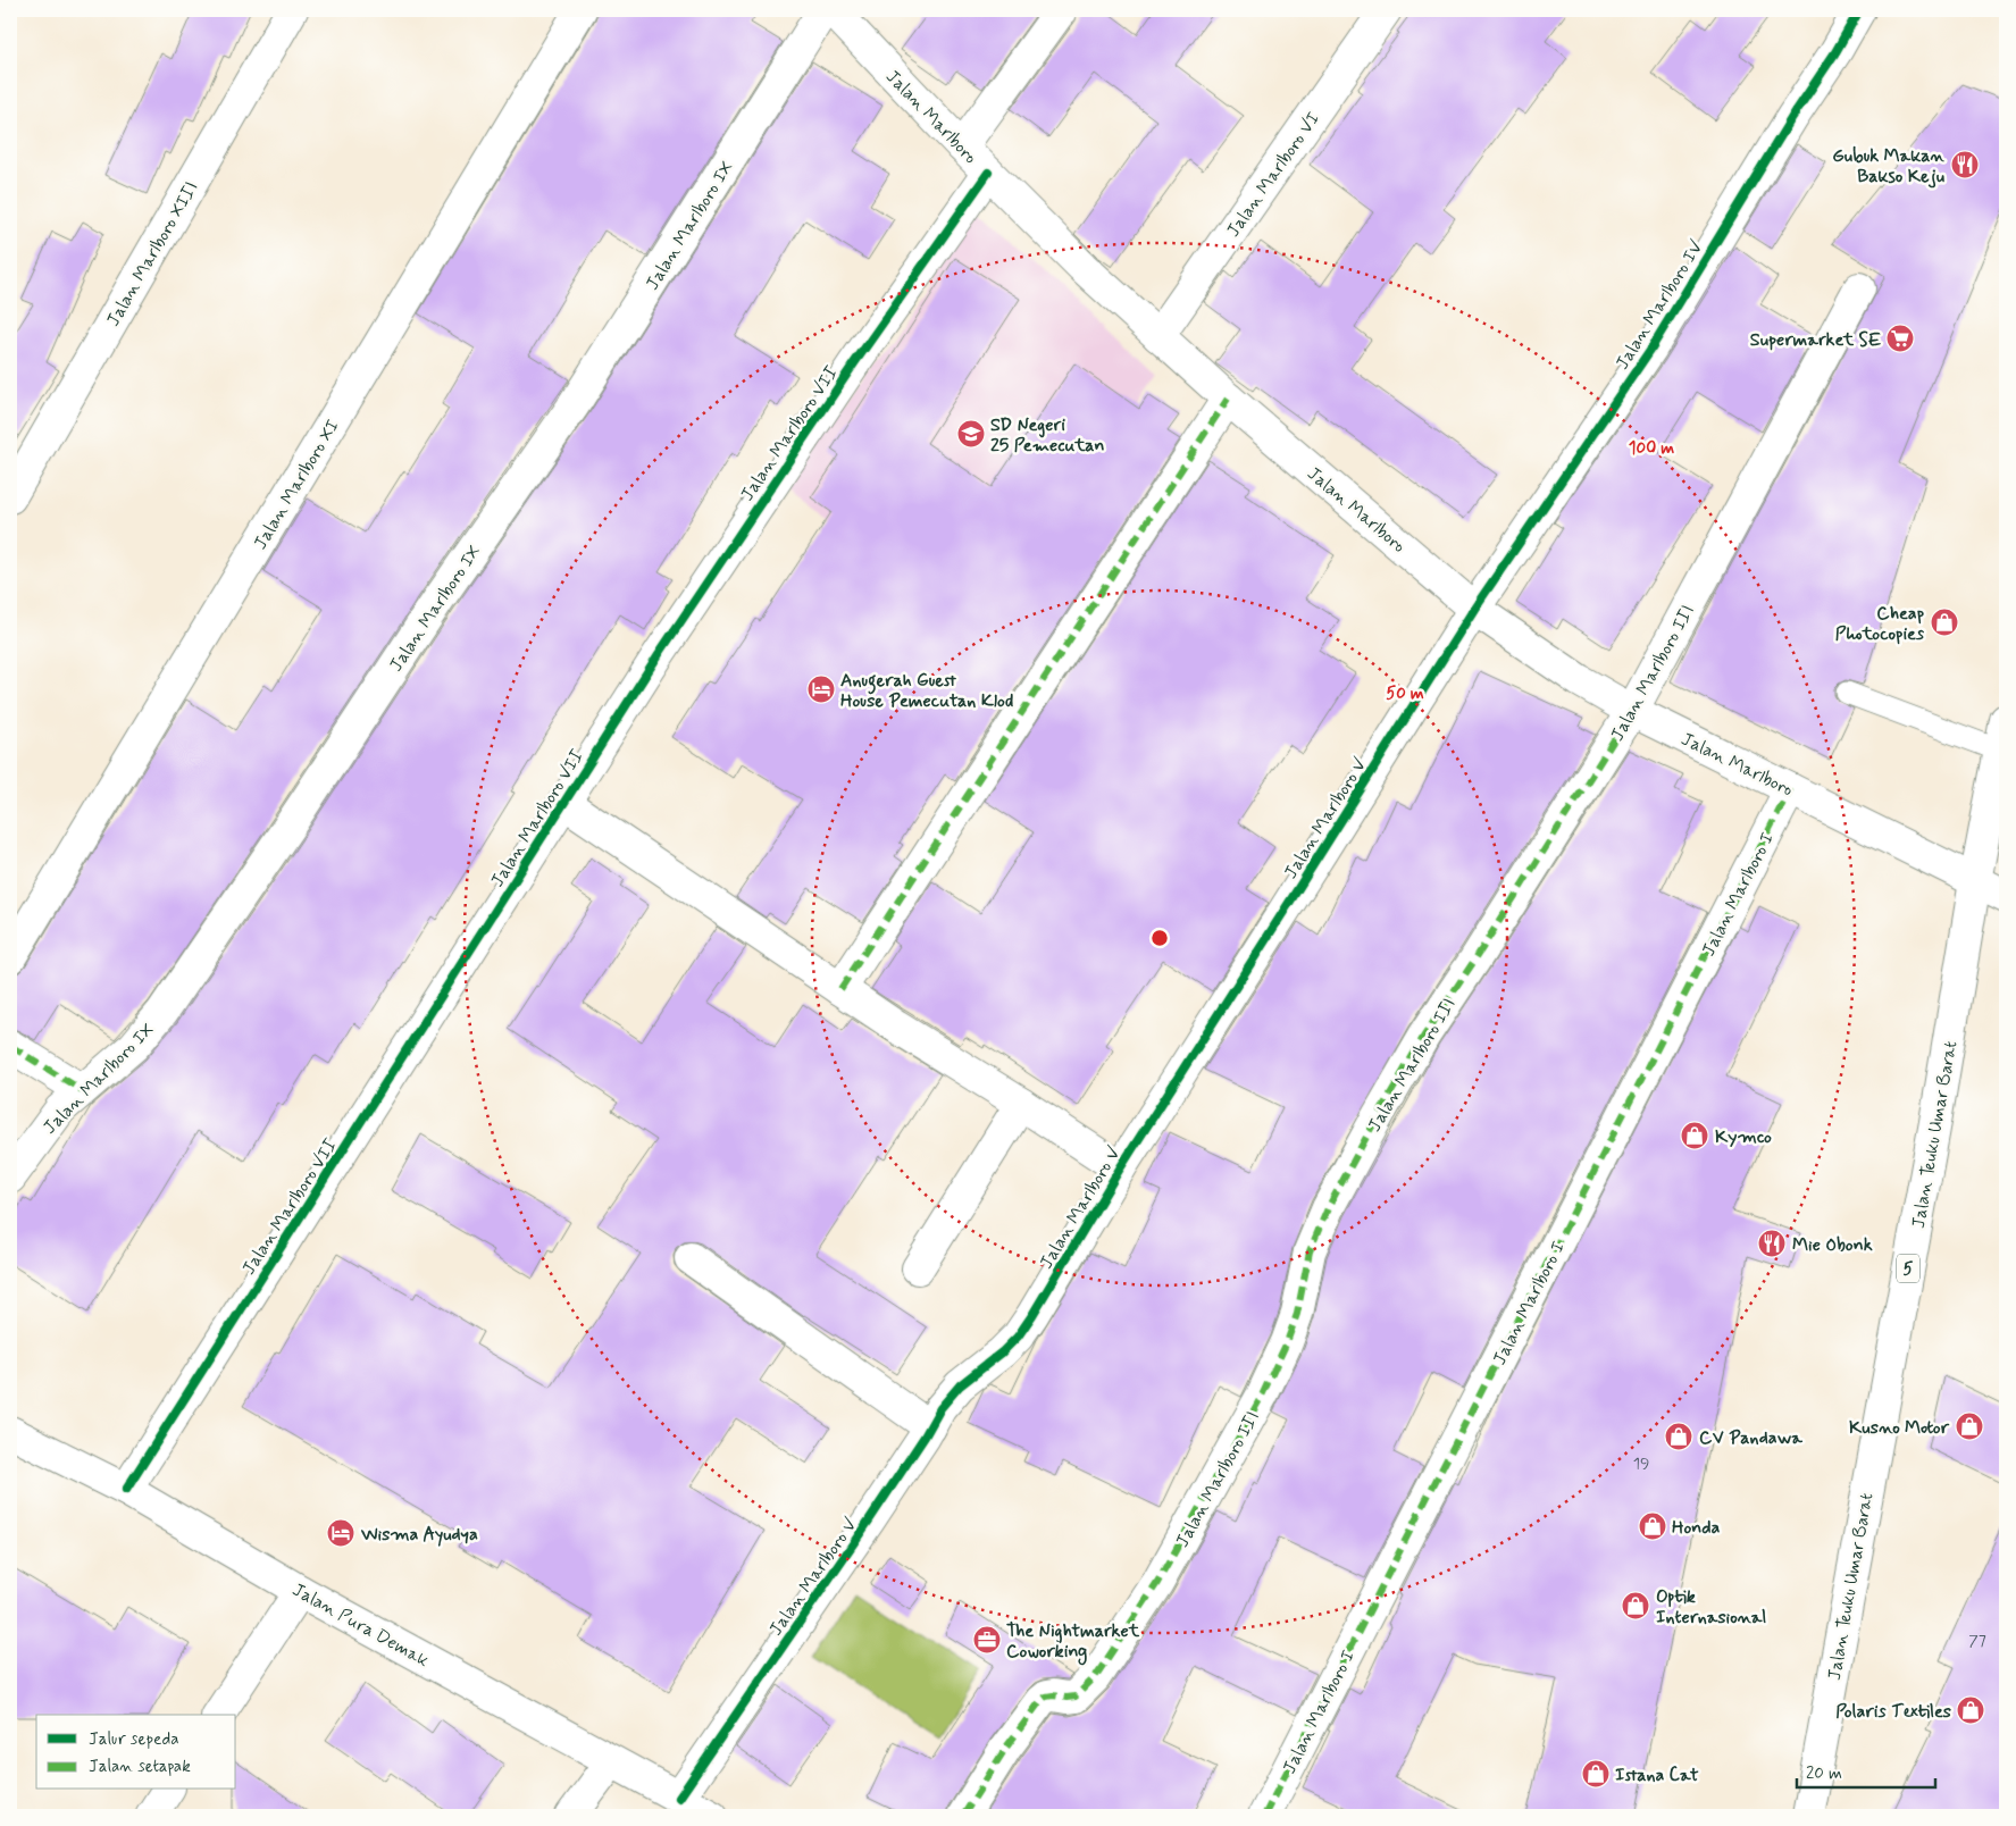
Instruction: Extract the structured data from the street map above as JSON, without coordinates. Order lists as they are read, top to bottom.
{
  "streets": {
    "main road": [
      "Jalan Marlboro",
      "Jalan Marlboro VI",
      "Jalan Marlboro IX",
      "Jalan Marlboro XIII",
      "Jalan Marlboro IV",
      "Jalan Marlboro VII",
      "Jalan Marlboro XI",
      "Jalan Marlboro III",
      "Jalan Marlboro V",
      "Jalan Marlboro I",
      "Jalan Teuku Umar Barat",
      "5",
      "Jalan Pura Demak"
    ]
  },
  "crossings": [
    ["Jalan Marlboro", "Jalan Marlboro VI"],
    ["Jalan Marlboro", "Jalan Marlboro IV"],
    ["Jalan Marlboro", "Jalan Marlboro VII"],
    ["Jalan Marlboro", "Jalan Marlboro III"],
    ["Jalan Marlboro", "Jalan Marlboro V"],
    ["Jalan Marlboro", "Jalan Marlboro I"],
    ["Jalan Marlboro", "Jalan Teuku Umar Barat"],
    ["Jalan Marlboro IV", "Jalan Marlboro V"],
    ["Jalan Marlboro VII", "Jalan Pura Demak"],
    ["Jalan Marlboro V", "Jalan Pura Demak"]
  ],
  "places": {
    "restaurant": ["Gubuk Makan Bakso Keju", "Mie Obonk"],
    "supermarket": ["Supermarket SE"],
    "school or university": ["SD Negeri 25 Pemecutan"],
    "shop": [
      "Cheap Photocopies",
      "Kymco",
      "Kusno Motor",
      "CV Pandawa",
      "Honda",
      "Optik Internasional",
      "Polaris Textiles",
      "Istana Cat"
    ],
    "hotel": ["Anugerah Guest House Pemecutan Klod", "Wisma Ayudya"],
    "office": ["The Nightmarket Coworking"]
  },
  "house_numbers": ["19", "77"],
  "legend": ["Jalur sepeda", "Jalan setapak"],
  "scale_bar": "20 m",
  "rings": ["100 m", "50 m"]
}
